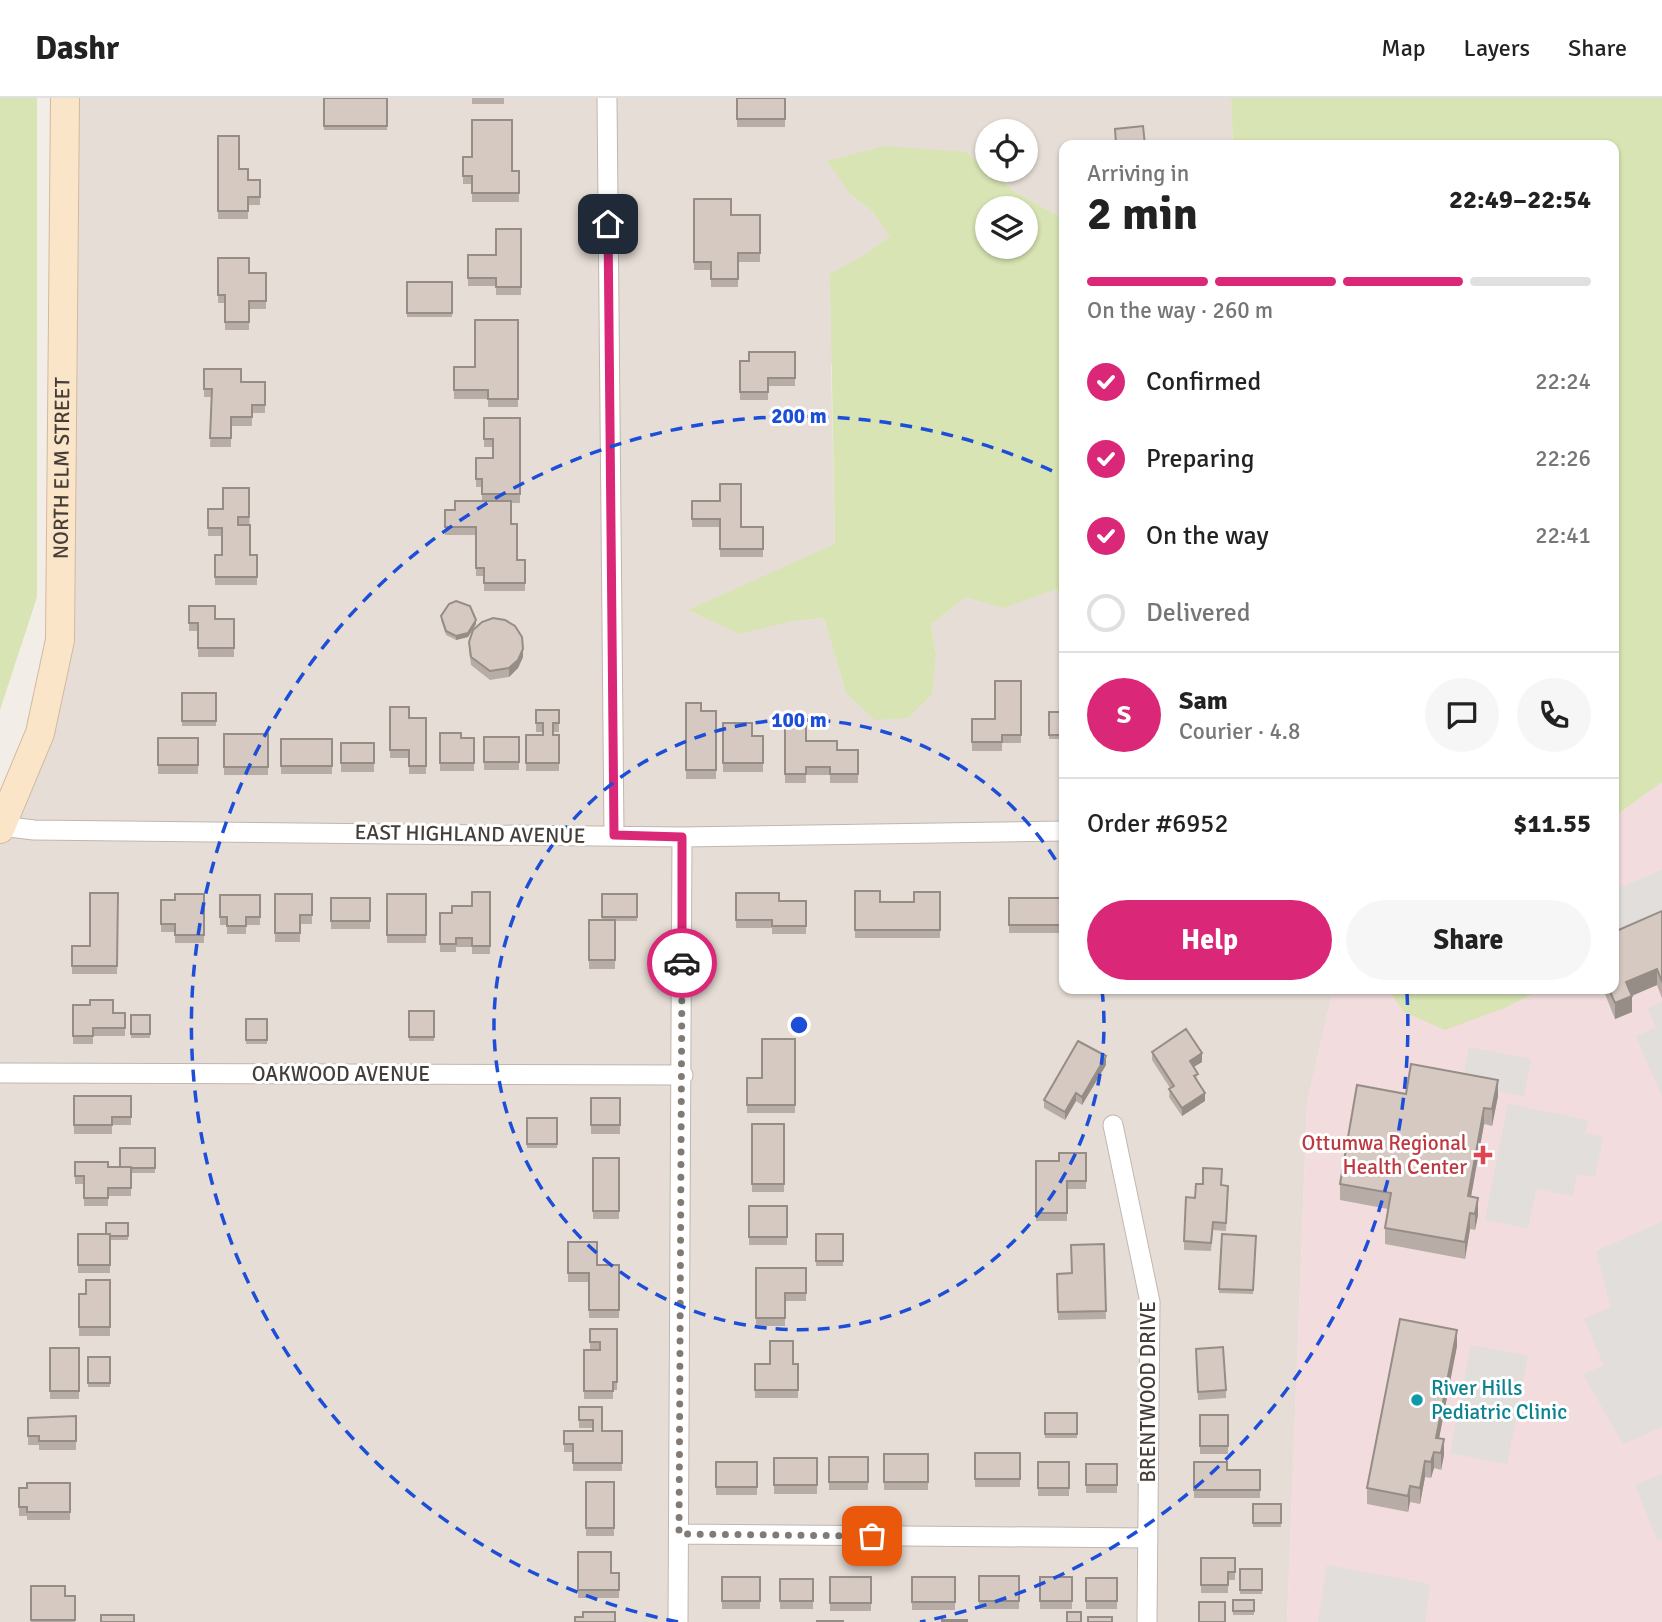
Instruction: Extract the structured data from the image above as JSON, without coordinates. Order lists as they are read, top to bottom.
{
  "streets": {
    "street": [
      "NORTH ELM STREET",
      "EAST HIGHLAND AVENUE",
      "OAKWOOD AVENUE",
      "BRENTWOOD DRIVE"
    ]
  },
  "crossings": [
    ["NORTH ELM STREET", "EAST HIGHLAND AVENUE"]
  ],
  "places": {
    "health": ["Ottumwa Regional Health Center"],
    "other": ["River Hills Pediatric Clinic"]
  },
  "page": {
    "header": "Dashr",
    "nav": ["Map", "Layers", "Share"],
    "heading": ["2 min", "Arriving in", "22:49–22:54"],
    "panel": [
      "Sam",
      "Courier · 4.8",
      "Order #6952",
      "$11.55"
    ],
    "bar": "On the way · 260 m",
    "list": [
      ["Confirmed", "22:24"],
      ["Preparing", "22:26"],
      ["On the way", "22:41"],
      "Delivered"
    ],
    "round": "S",
    "buttons": ["Help", "Share"]
  },
  "rings": ["200 m", "100 m"]
}
